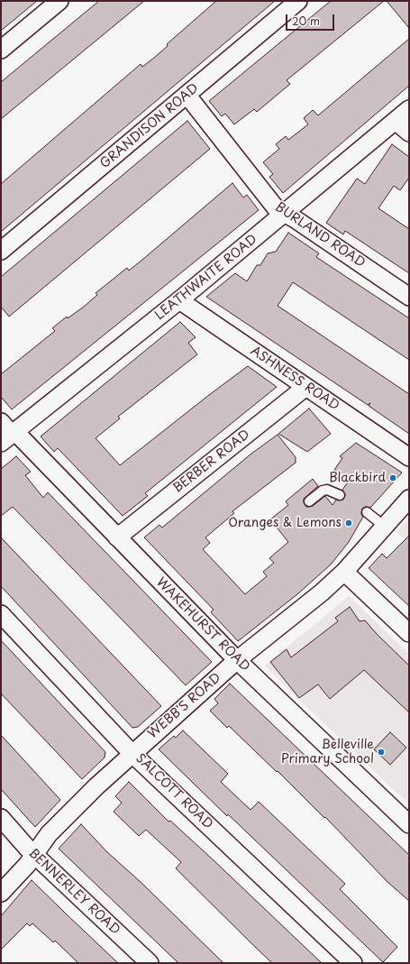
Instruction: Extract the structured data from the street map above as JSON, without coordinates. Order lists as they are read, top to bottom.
{
  "streets": {
    "street": [
      "GRANDISON ROAD",
      "BURLAND ROAD",
      "LEATHWAITE ROAD",
      "ASHNESS ROAD",
      "BERBER ROAD",
      "WAKEHURST ROAD",
      "WEBB'S ROAD",
      "SALCOTT ROAD",
      "BENNERLEY ROAD"
    ]
  },
  "crossings": [
    ["GRANDISON ROAD", "BURLAND ROAD"],
    ["BURLAND ROAD", "LEATHWAITE ROAD"],
    ["LEATHWAITE ROAD", "ASHNESS ROAD"],
    ["LEATHWAITE ROAD", "WAKEHURST ROAD"],
    ["ASHNESS ROAD", "BERBER ROAD"],
    ["BERBER ROAD", "WAKEHURST ROAD"],
    ["WAKEHURST ROAD", "WEBB'S ROAD"],
    ["WEBB'S ROAD", "SALCOTT ROAD"],
    ["WEBB'S ROAD", "BENNERLEY ROAD"]
  ],
  "places": ["Blackbird", "Oranges & Lemons", "Belleville Primary School"],
  "scale_bar": "20 m"
}
